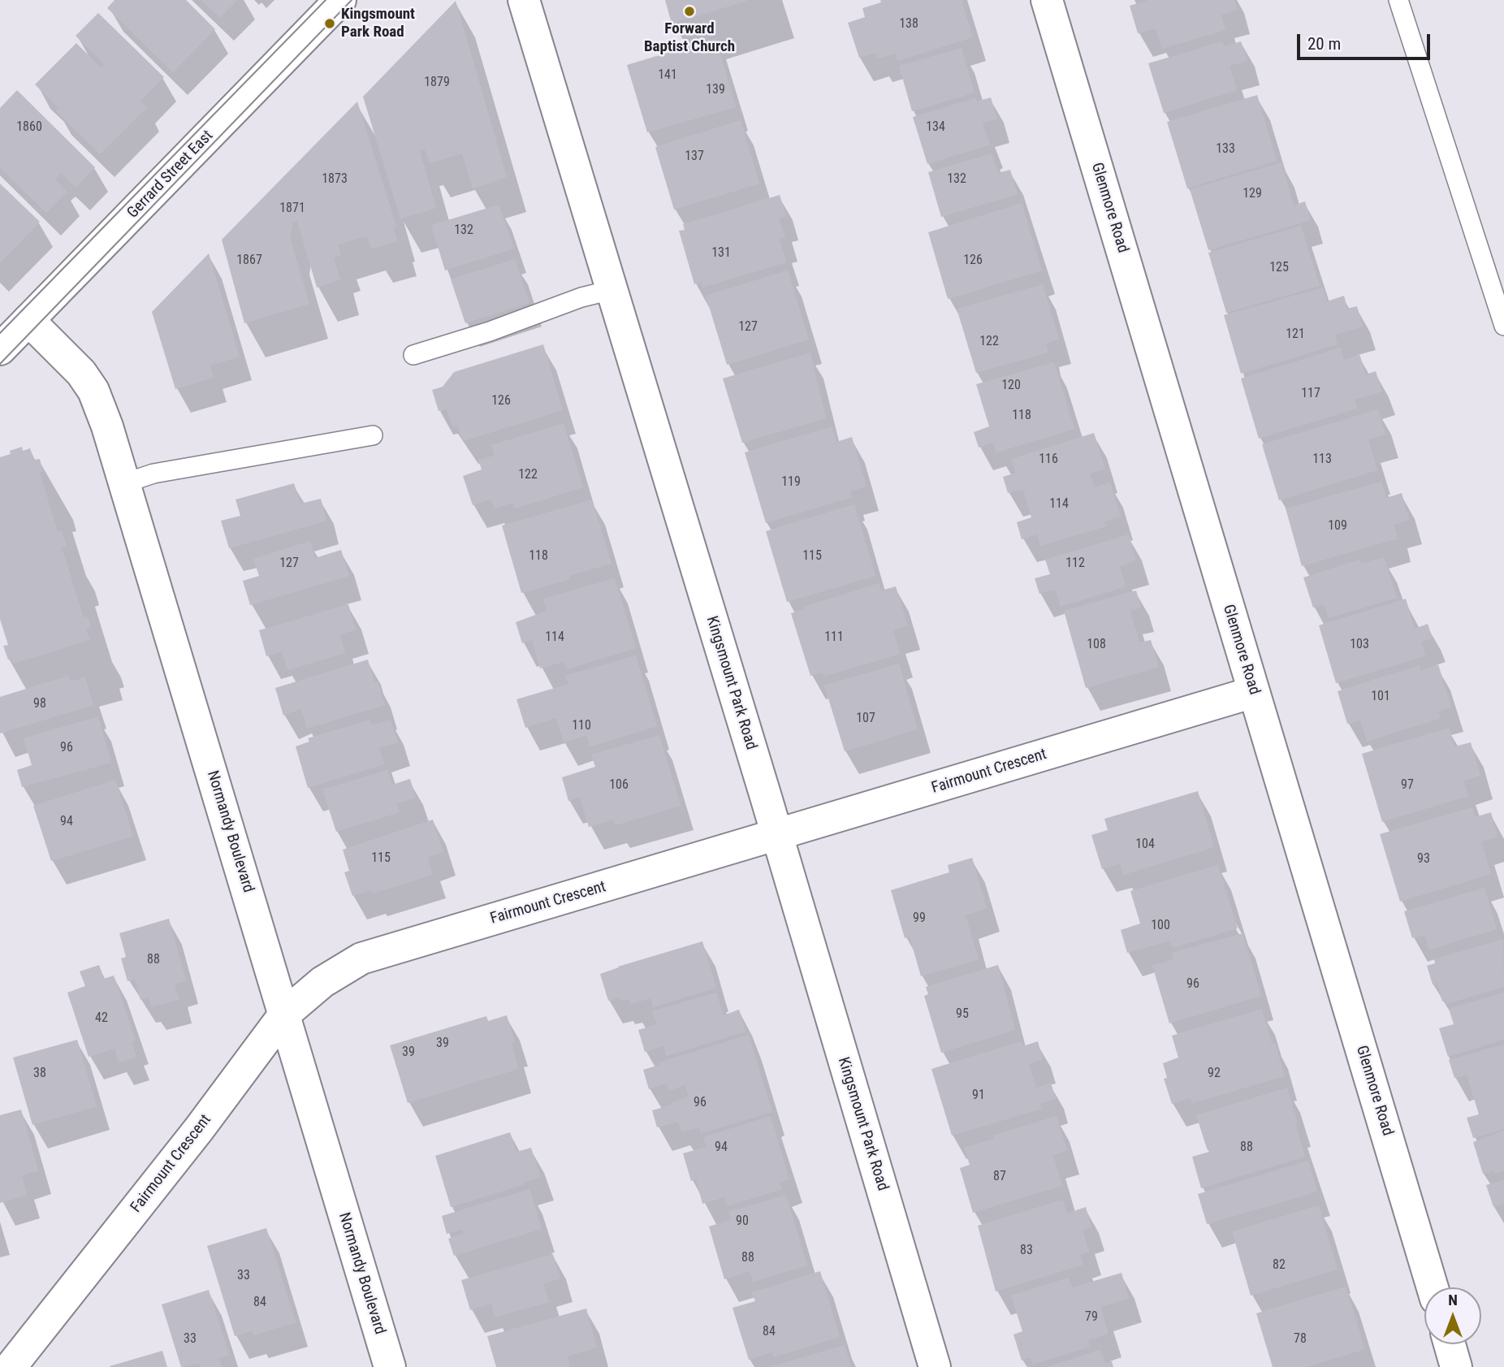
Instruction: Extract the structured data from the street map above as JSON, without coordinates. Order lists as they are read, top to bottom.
{
  "streets": {
    "street": [
      "Gerrard Street East",
      "Glenmore Road",
      "Kingsmount Park Road",
      "Fairmount Crescent",
      "Normandy Boulevard"
    ]
  },
  "crossings": [
    ["Gerrard Street East", "Normandy Boulevard"],
    ["Glenmore Road", "Fairmount Crescent"],
    ["Kingsmount Park Road", "Fairmount Crescent"],
    ["Fairmount Crescent", "Normandy Boulevard"]
  ],
  "places": ["Forward Baptist Church", "Kingsmount Park Road"],
  "house_numbers": [
    "138",
    "141",
    "1879",
    "139",
    "1860",
    "134",
    "133",
    "137",
    "1873",
    "132",
    "129",
    "1871",
    "132",
    "131",
    "1867",
    "126",
    "125",
    "127",
    "121",
    "122",
    "120",
    "117",
    "126",
    "118",
    "116",
    "113",
    "122",
    "119",
    "114",
    "109",
    "118",
    "115",
    "127",
    "112",
    "114",
    "111",
    "108",
    "103",
    "101",
    "98",
    "107",
    "110",
    "96",
    "106",
    "97",
    "94",
    "104",
    "115",
    "93",
    "99",
    "100",
    "88",
    "96",
    "95",
    "42",
    "39",
    "39",
    "38",
    "92",
    "91",
    "96",
    "94",
    "88",
    "87",
    "90",
    "83",
    "88",
    "82",
    "33",
    "84",
    "79",
    "84",
    "33",
    "78"
  ],
  "scale_bar": "20 m",
  "north": "top"
}
